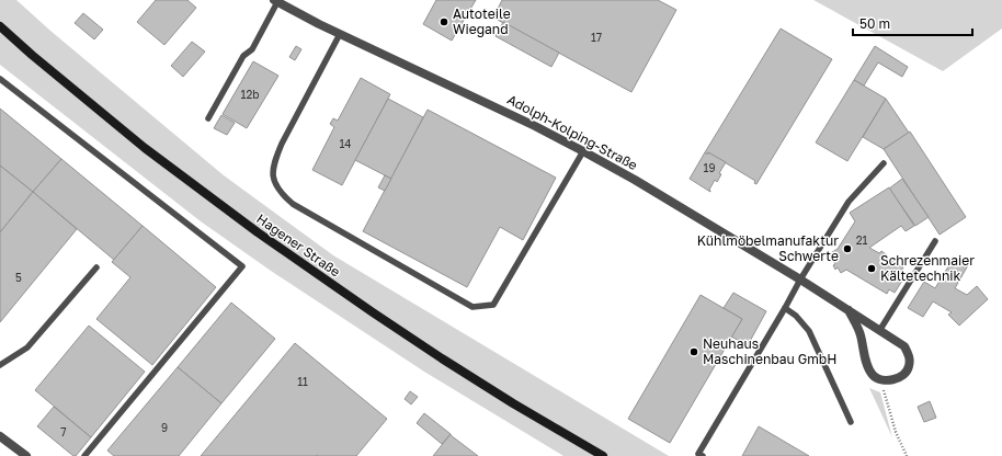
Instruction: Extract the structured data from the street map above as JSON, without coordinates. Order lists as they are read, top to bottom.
{
  "streets": {
    "main road": ["Hagener Straße"],
    "street": ["Adolph-Kolping-Straße"]
  },
  "places": [
    "Autoteile Wiegand",
    "Kühlmöbelmanufaktur Schwerte",
    "Schrezenmaier Kältetechnik",
    "Neuhaus Maschinenbau GmbH"
  ],
  "house_numbers": [
    "17",
    "12b",
    "14",
    "19",
    "21",
    "5",
    "11",
    "9",
    "7"
  ],
  "scale_bar": "50 m"
}
